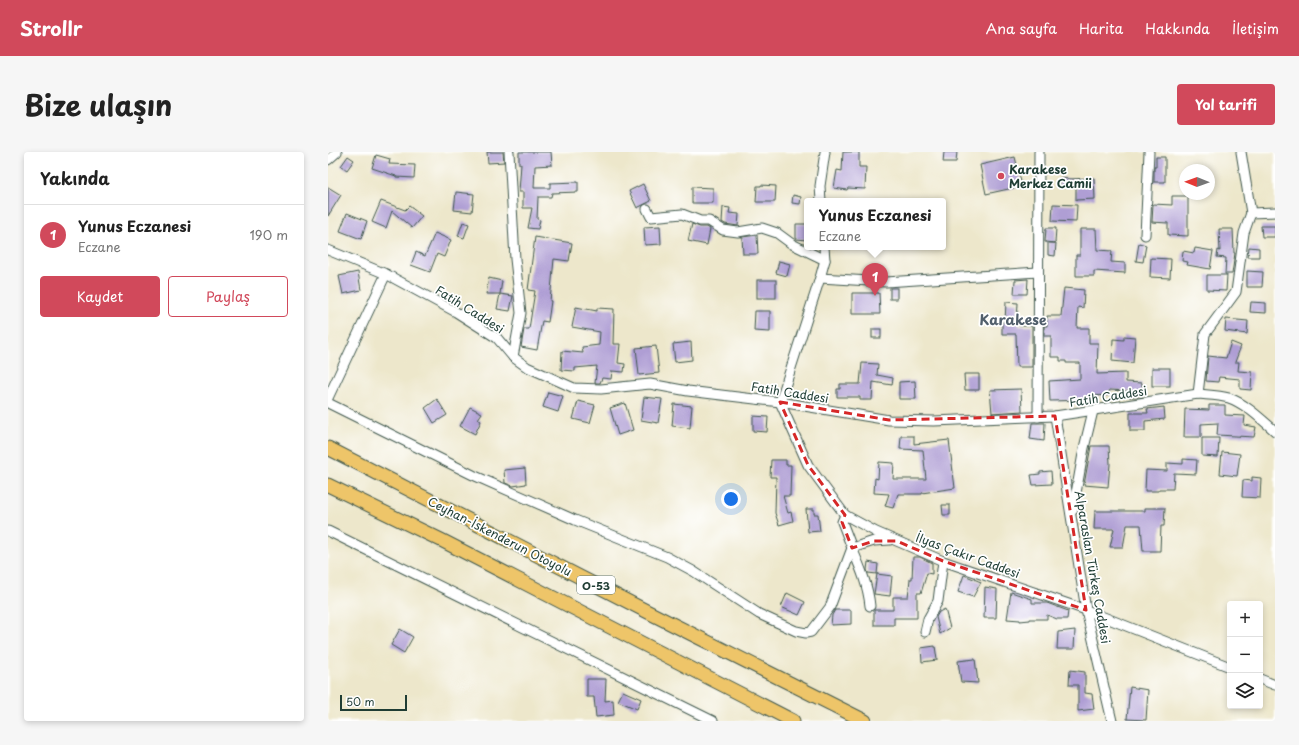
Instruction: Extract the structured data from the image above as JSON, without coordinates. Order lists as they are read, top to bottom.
{
  "streets": {
    "highway": ["Ceyhan-İskenderun Otoyolu", "O-53"],
    "street": ["Fatih Caddesi", "İlyas Çakır Caddesi", "Alparaslan Türkeş Caddesi"]
  },
  "crossings": [
    ["Fatih Caddesi", "Alparaslan Türkeş Caddesi"],
    ["İlyas Çakır Caddesi", "Alparaslan Türkeş Caddesi"]
  ],
  "districts": ["Karakese"],
  "places": ["Karakese Merkez Camii"],
  "scale_bar": "50 m",
  "north": "left",
  "page": {
    "header": "Strollr",
    "nav": [
      "Ana sayfa",
      "Harita",
      "Hakkında",
      "İletişim"
    ],
    "title": "Bize ulaşın",
    "buttons": [
      "Yol tarifi",
      ["Kaydet", "Paylaş"]
    ],
    "heading": "Yakında",
    "popup": ["Yunus Eczanesi", "Eczane"],
    "list": [
      {
        "mark": "1",
        "name": "Yunus Eczanesi",
        "note": "Eczane",
        "value": "190 m"
      }
    ],
    "pins": "1",
    "map_buttons": ["+", "−"],
    "scale": "50 m"
  }
}
